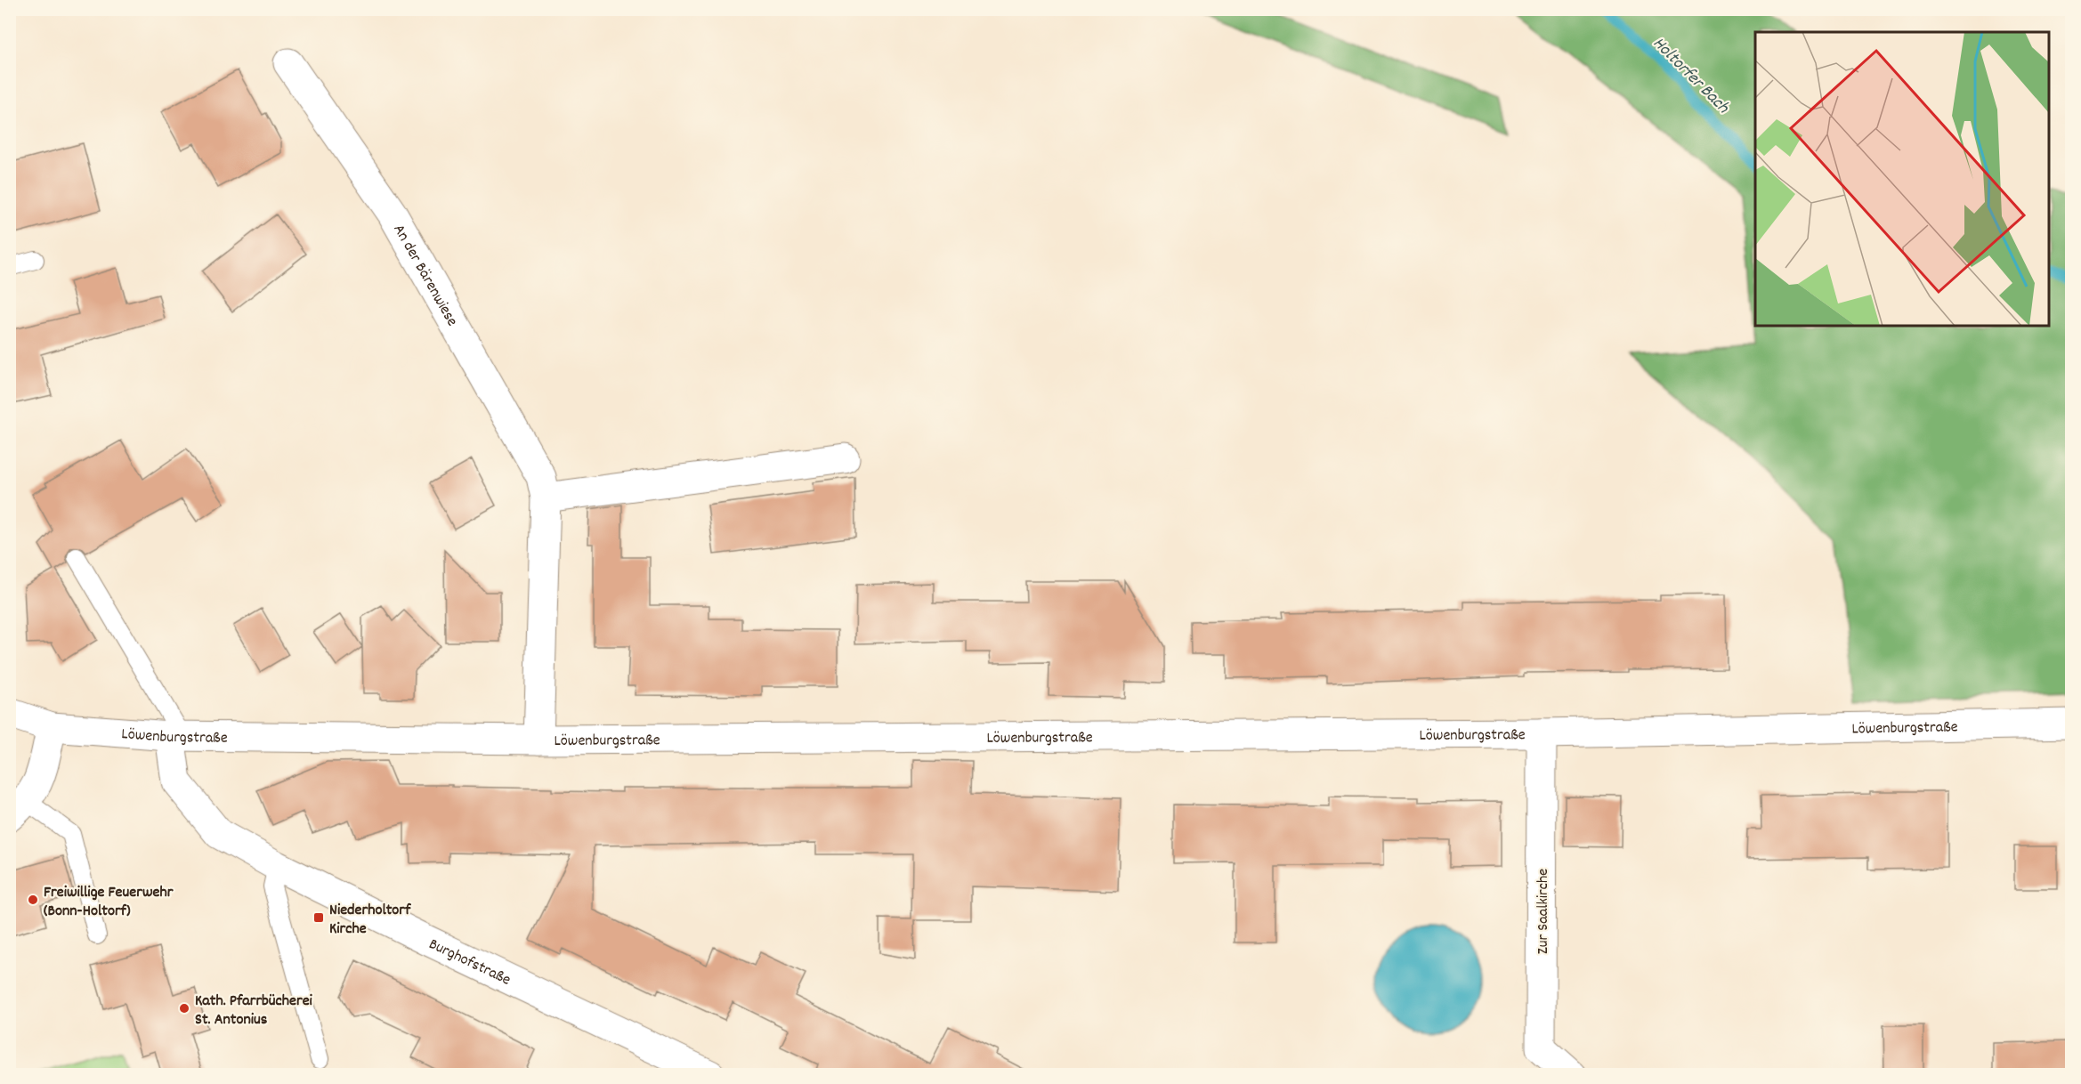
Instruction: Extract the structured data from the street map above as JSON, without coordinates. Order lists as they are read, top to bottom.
{
  "streets": {
    "street": [
      "An der Bärenwiese",
      "Löwenburgstraße",
      "Zur Saalkirche",
      "Burghofstraße"
    ]
  },
  "crossings": [
    ["An der Bärenwiese", "Löwenburgstraße"],
    ["Löwenburgstraße", "Zur Saalkirche"],
    ["Löwenburgstraße", "Burghofstraße"]
  ],
  "water": ["Holtorfer Bach"],
  "places": {
    "other": ["Freiwillige Feuerwehr (Bonn-Holtorf)", "Kath. Pfarrbücherei St. Antonius"],
    "transit": ["Niederholtorf Kirche"]
  }
}
